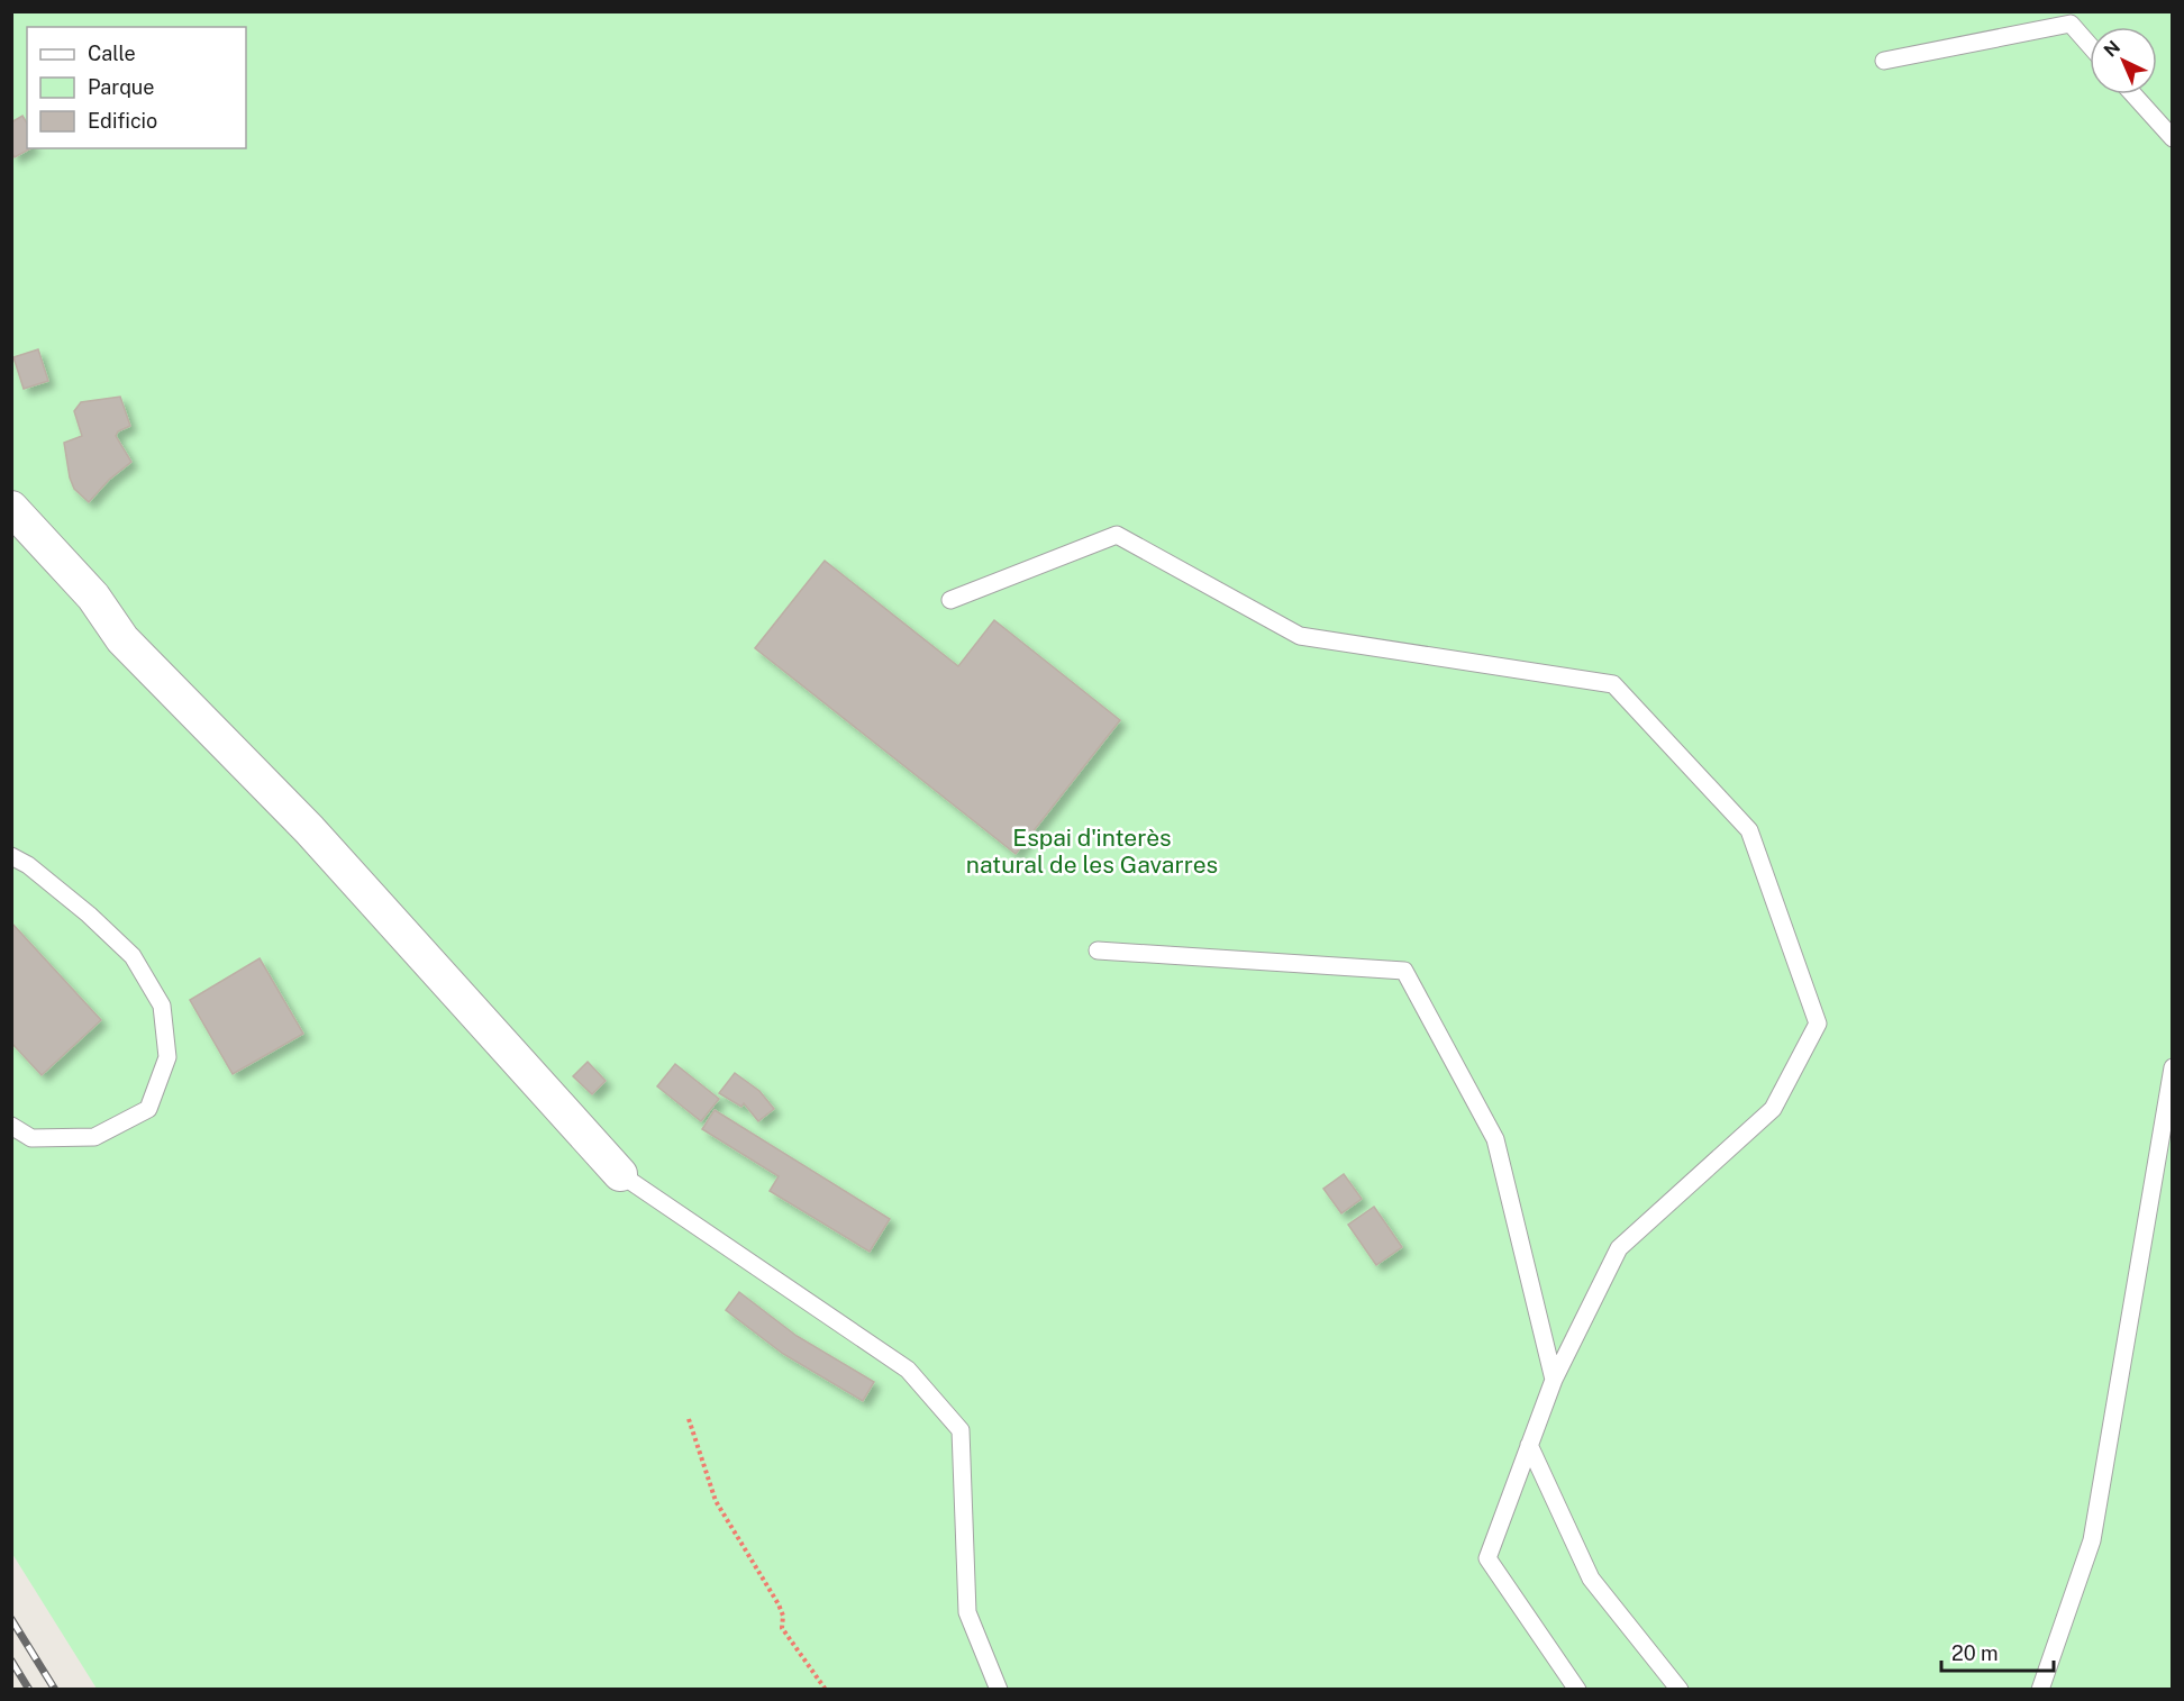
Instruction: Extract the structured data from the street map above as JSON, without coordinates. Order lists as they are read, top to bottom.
{
  "parks": ["Espai d'interès natural de les Gavarres"],
  "legend": ["Calle", "Parque", "Edificio"],
  "scale_bar": "20 m",
  "north": "top left"
}
